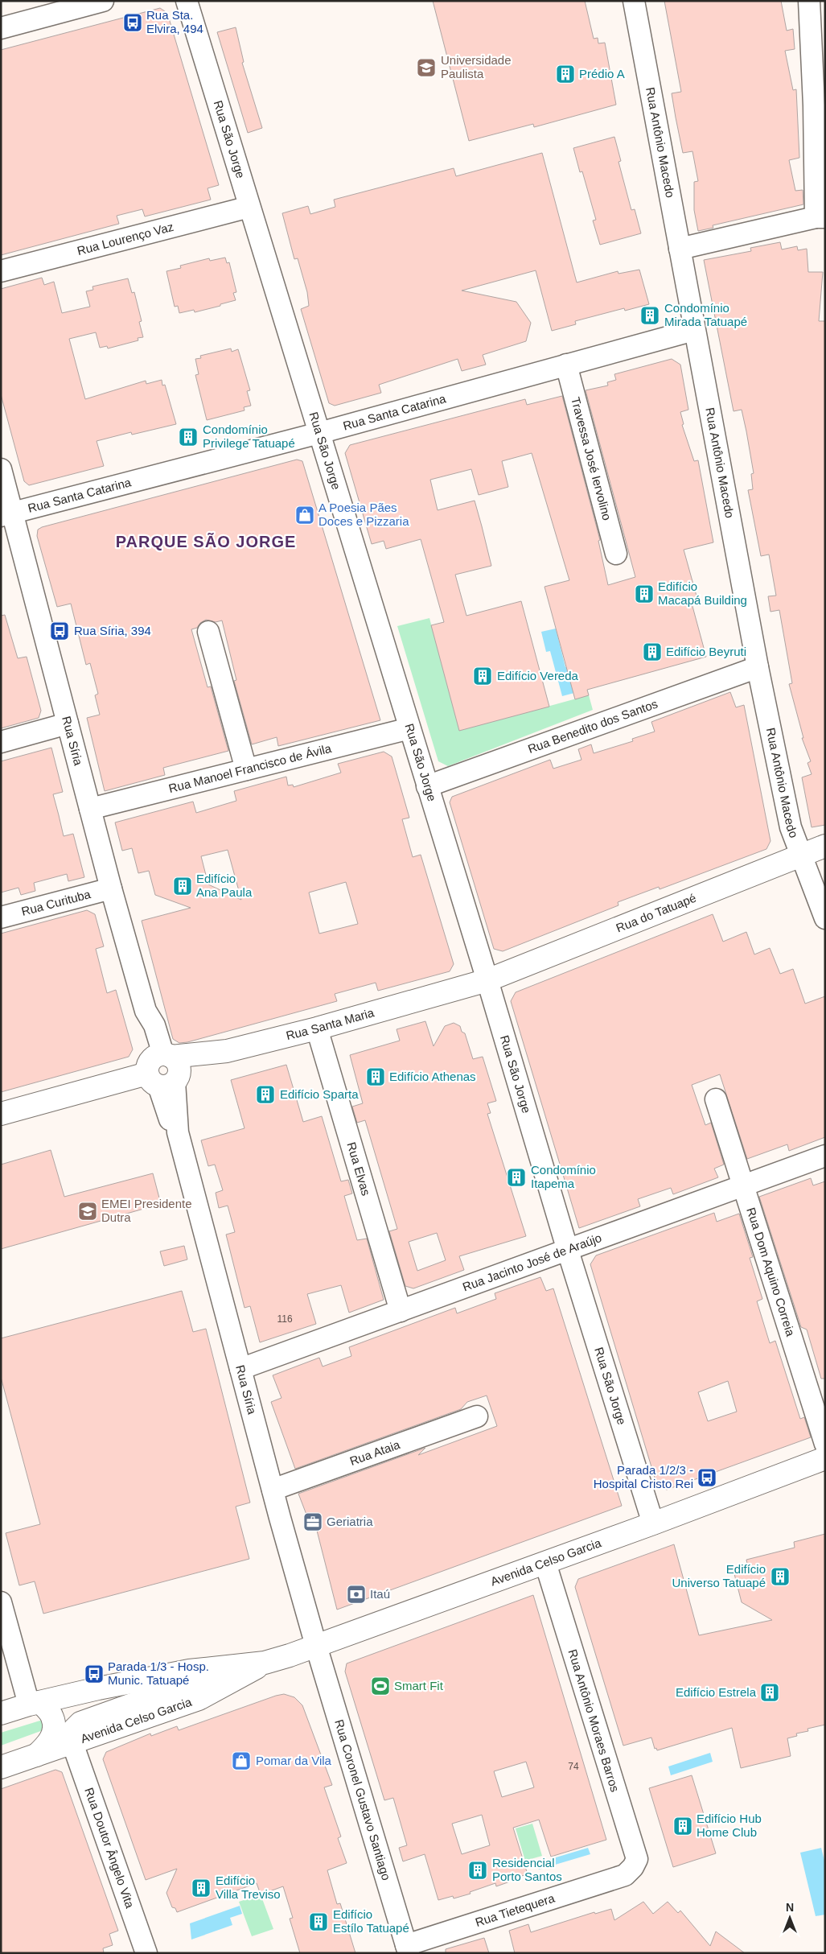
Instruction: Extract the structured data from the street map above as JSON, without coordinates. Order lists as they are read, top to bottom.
{
  "streets": {
    "main road": ["Rua do Tatuapé", "Rua Santa Maria", "Avenida Celso Garcia"],
    "street": [
      "Rua São Jorge",
      "Rua Antônio Macedo",
      "Rua Lourenço Vaz",
      "Rua Santa Catarina",
      "Travessa José Iervolino",
      "Rua Benedito dos Santos",
      "Rua Síria",
      "Rua Manoel Francisco de Ávila",
      "Rua Curituba",
      "Rua Elvas",
      "Rua Jacinto José de Araújo",
      "Rua Dom Aquino Correia",
      "Rua Ataia",
      "Rua Antônio Moraes Barros",
      "Rua Coronel Gustavo Santiago",
      "Rua Doutor Ângelo Vita",
      "Rua Tietequera"
    ]
  },
  "crossings": [
    ["Rua São Jorge", "Rua Lourenço Vaz"],
    ["Rua São Jorge", "Rua Santa Catarina"],
    ["Rua São Jorge", "Rua Benedito dos Santos"],
    ["Rua São Jorge", "Rua Manoel Francisco de Ávila"],
    ["Rua São Jorge", "Rua do Tatuapé"],
    ["Rua São Jorge", "Rua Santa Maria"],
    ["Rua São Jorge", "Rua Jacinto José de Araújo"],
    ["Rua São Jorge", "Avenida Celso Garcia"],
    ["Rua Antônio Macedo", "Rua Santa Catarina"],
    ["Rua Antônio Macedo", "Rua Benedito dos Santos"],
    ["Rua Antônio Macedo", "Rua do Tatuapé"],
    ["Rua Santa Catarina", "Travessa José Iervolino"],
    ["Rua Santa Catarina", "Rua Síria"],
    ["Rua Síria", "Rua Manoel Francisco de Ávila"],
    ["Rua Síria", "Rua Curituba"],
    ["Rua Síria", "Rua Santa Maria"],
    ["Rua Síria", "Rua Jacinto José de Araújo"],
    ["Rua Síria", "Rua Ataia"],
    ["Rua Síria", "Avenida Celso Garcia"],
    ["Rua Síria", "Rua Coronel Gustavo Santiago"],
    ["Rua do Tatuapé", "Rua Santa Maria"],
    ["Rua Santa Maria", "Rua Elvas"],
    ["Rua Elvas", "Rua Jacinto José de Araújo"],
    ["Rua Jacinto José de Araújo", "Rua Dom Aquino Correia"],
    ["Avenida Celso Garcia", "Rua Antônio Moraes Barros"],
    ["Avenida Celso Garcia", "Rua Coronel Gustavo Santiago"],
    ["Avenida Celso Garcia", "Rua Doutor Ângelo Vita"],
    ["Rua Antônio Moraes Barros", "Rua Tietequera"],
    ["Rua Coronel Gustavo Santiago", "Rua Tietequera"]
  ],
  "districts": ["PARQUE SÃO JORGE"],
  "places": {
    "bus stop": [
      "Rua Sta. Elvira, 494",
      "Rua Síria, 394",
      "Parada 1/2/3 - Hospital Cristo Rei",
      "Parada 1/3 - Hosp. Munic. Tatuapé"
    ],
    "school or university": ["Universidade Paulista", "EMEI Presidente Dutra"],
    "building": [
      "Prédio A",
      "Condomínio Mirada Tatuapé",
      "Condomínio Privilege Tatuapé",
      "Edifício Macapá Building",
      "Edifício Beyruti",
      "Edifício Vereda",
      "Edifício Ana Paula",
      "Edifício Athenas",
      "Edifício Sparta",
      "Condomínio Itapema",
      "Edifício Universo Tatuapé",
      "Edifício Estrela",
      "Edifício Hub Home Club",
      "Residencial Porto Santos",
      "Edifício Villa Treviso",
      "Edifício Estílo Tatuapé"
    ],
    "shop": ["A Poesia Pães Doces e Pizzaria", "Pomar da Vila"],
    "office": ["Geriatria"],
    "bank": ["Itaú"],
    "sports": ["Smart Fit"]
  },
  "house_numbers": ["116", "74"],
  "north": "top"
}
